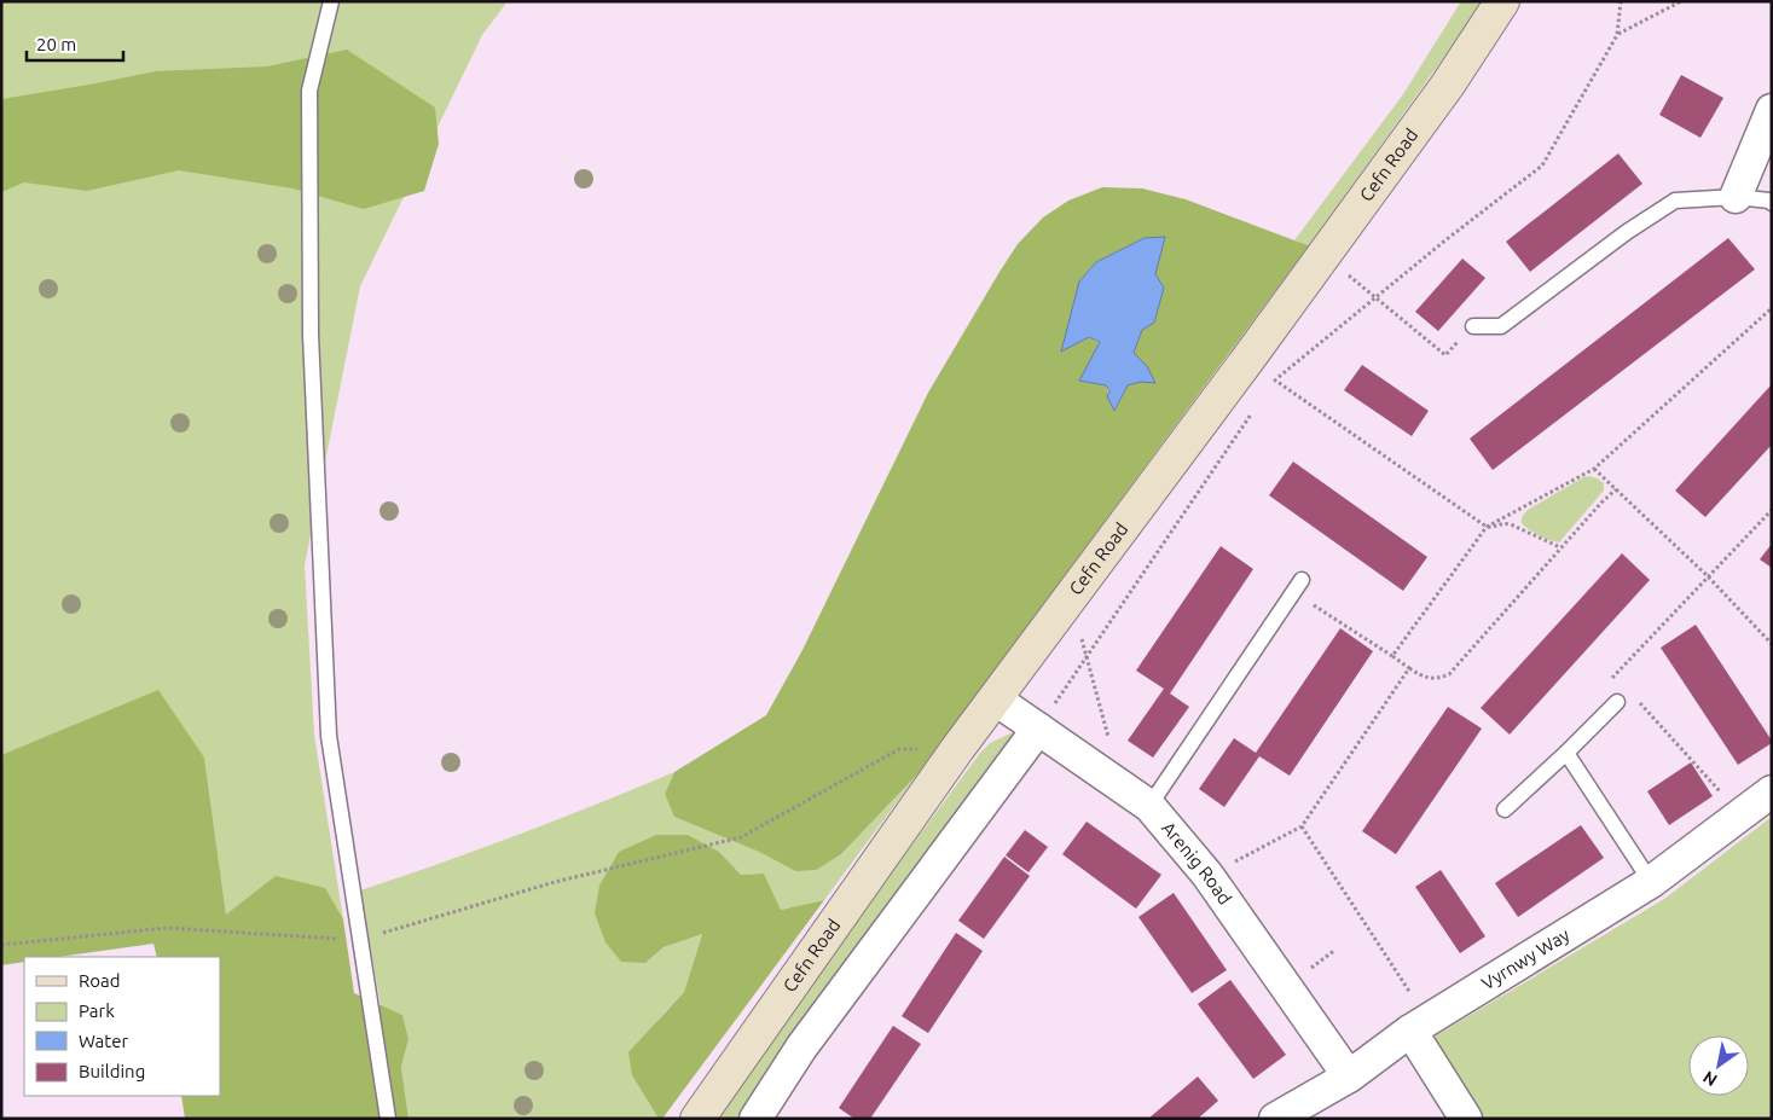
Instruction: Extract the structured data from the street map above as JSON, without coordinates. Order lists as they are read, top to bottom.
{
  "streets": {
    "street": ["Cefn Road", "Arenig Road", "Vyrnwy Way"]
  },
  "crossings": [
    ["Cefn Road", "Arenig Road"],
    ["Arenig Road", "Vyrnwy Way"]
  ],
  "legend": [
    "Road",
    "Park",
    "Water",
    "Building"
  ],
  "scale_bar": "20 m",
  "north": "bottom left"
}
